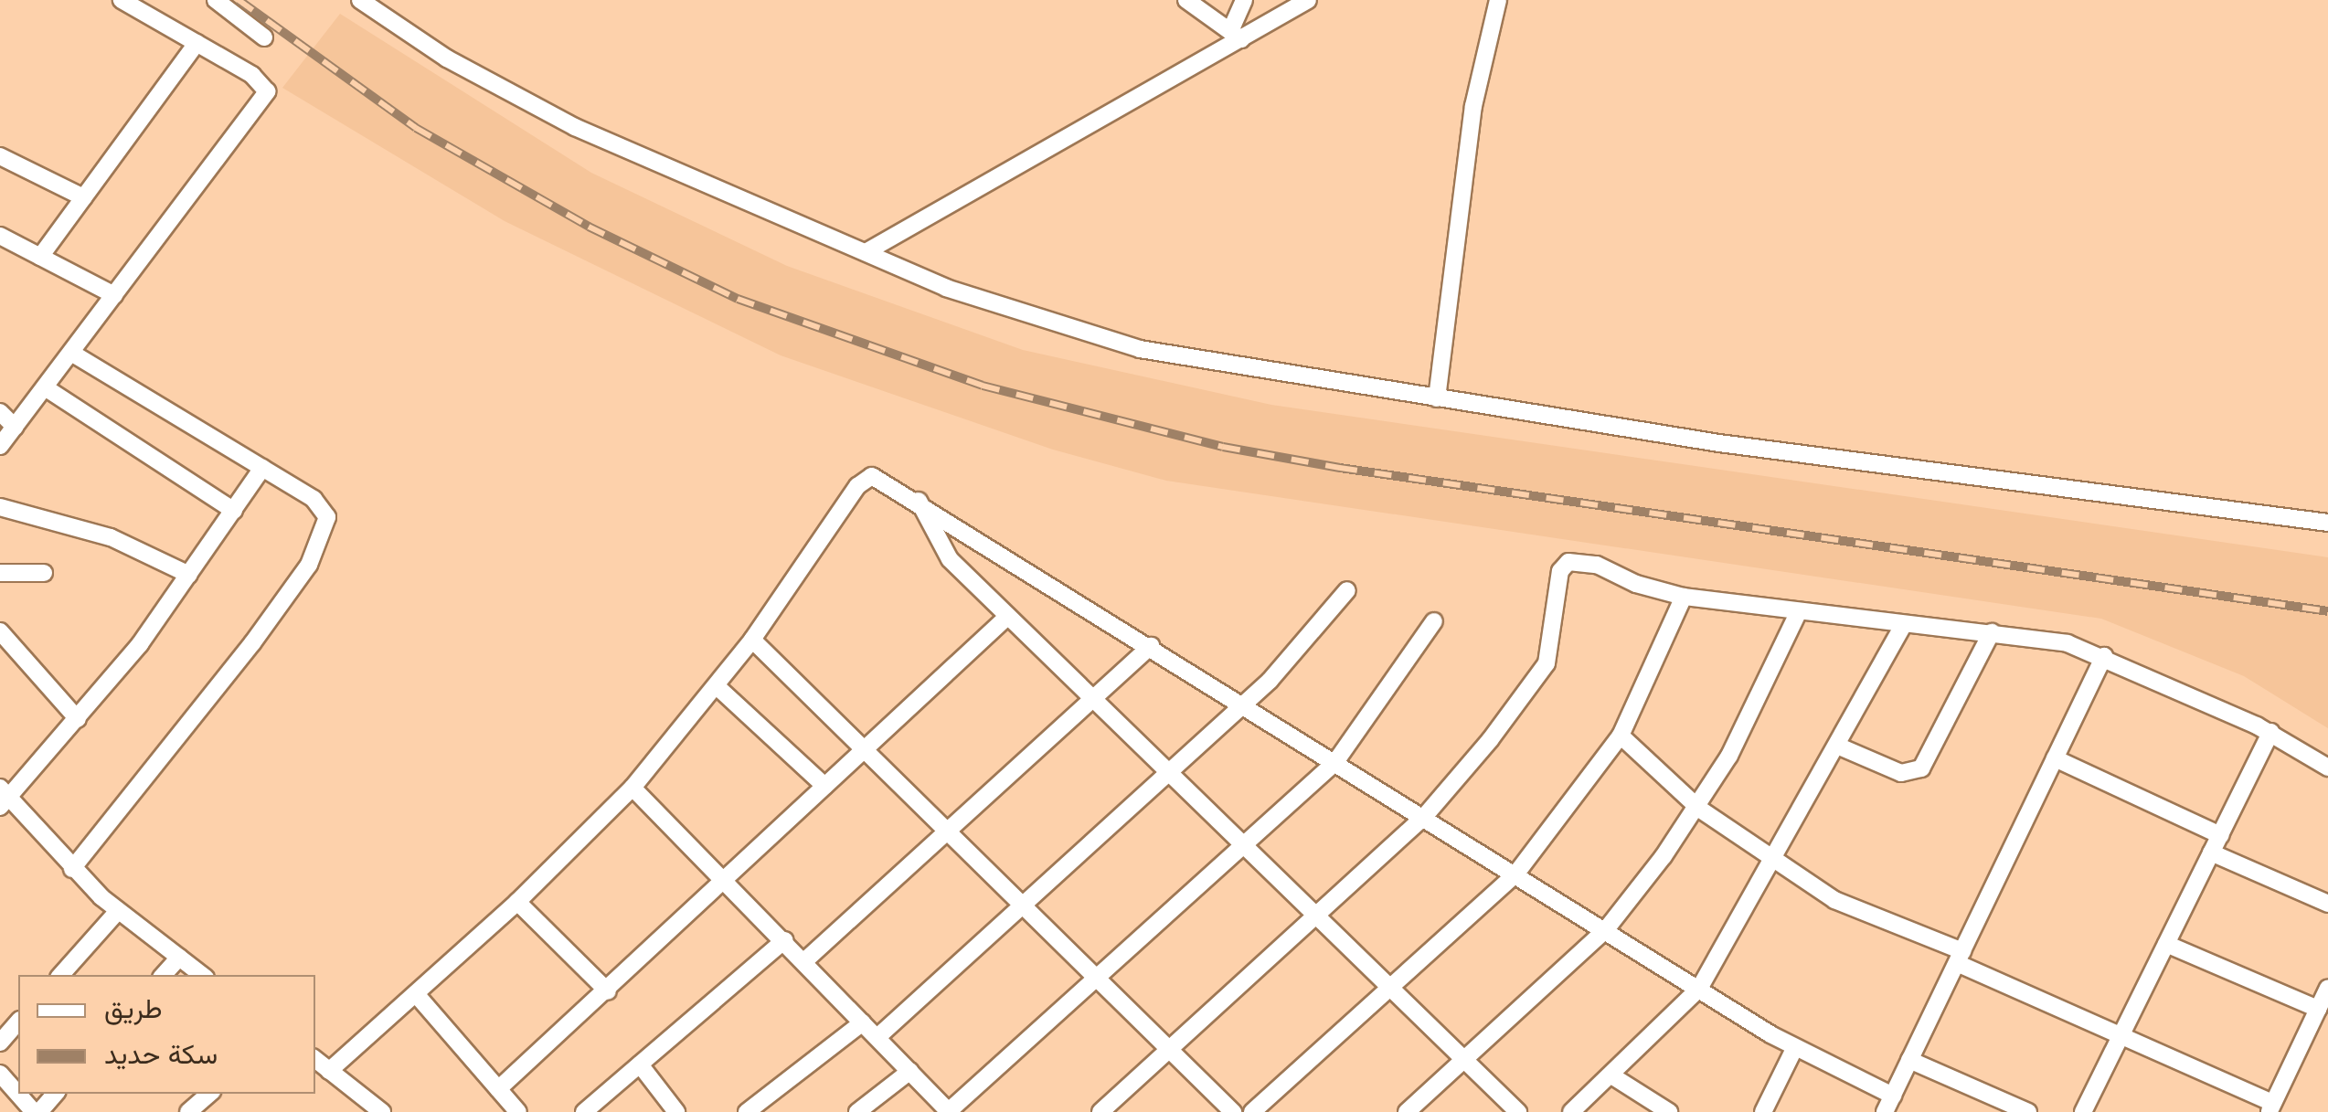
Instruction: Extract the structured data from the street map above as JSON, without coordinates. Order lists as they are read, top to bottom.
{
  "legend": ["طريق", "سكة حديد"]
}
